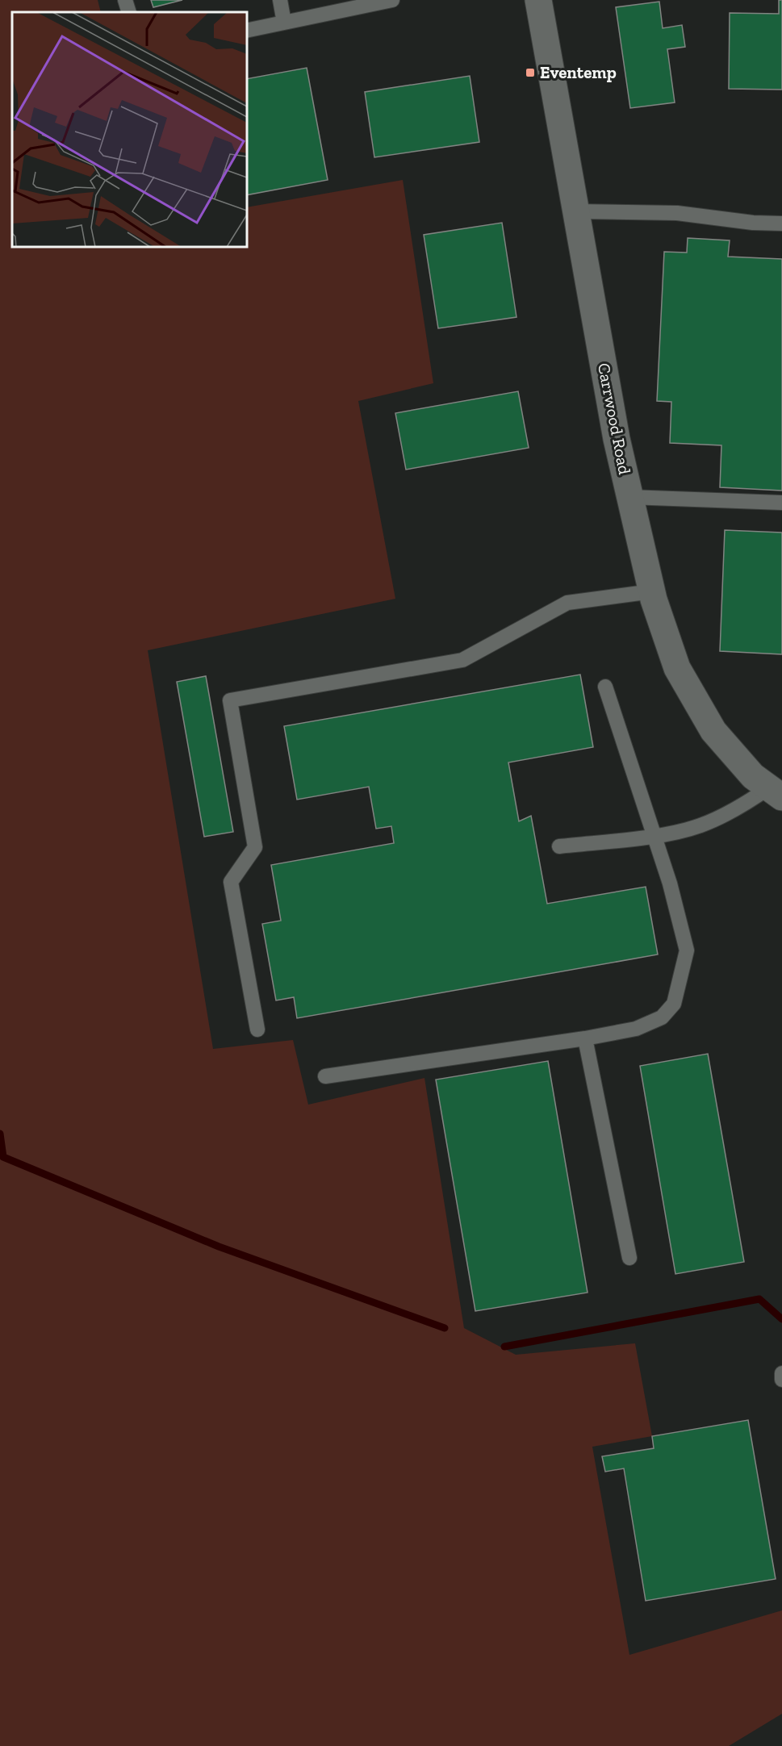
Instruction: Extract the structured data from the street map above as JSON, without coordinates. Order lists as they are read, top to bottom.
{
  "streets": {
    "street": ["Carrwood Road"]
  },
  "places": {
    "transit": ["Eventemp"]
  }
}
